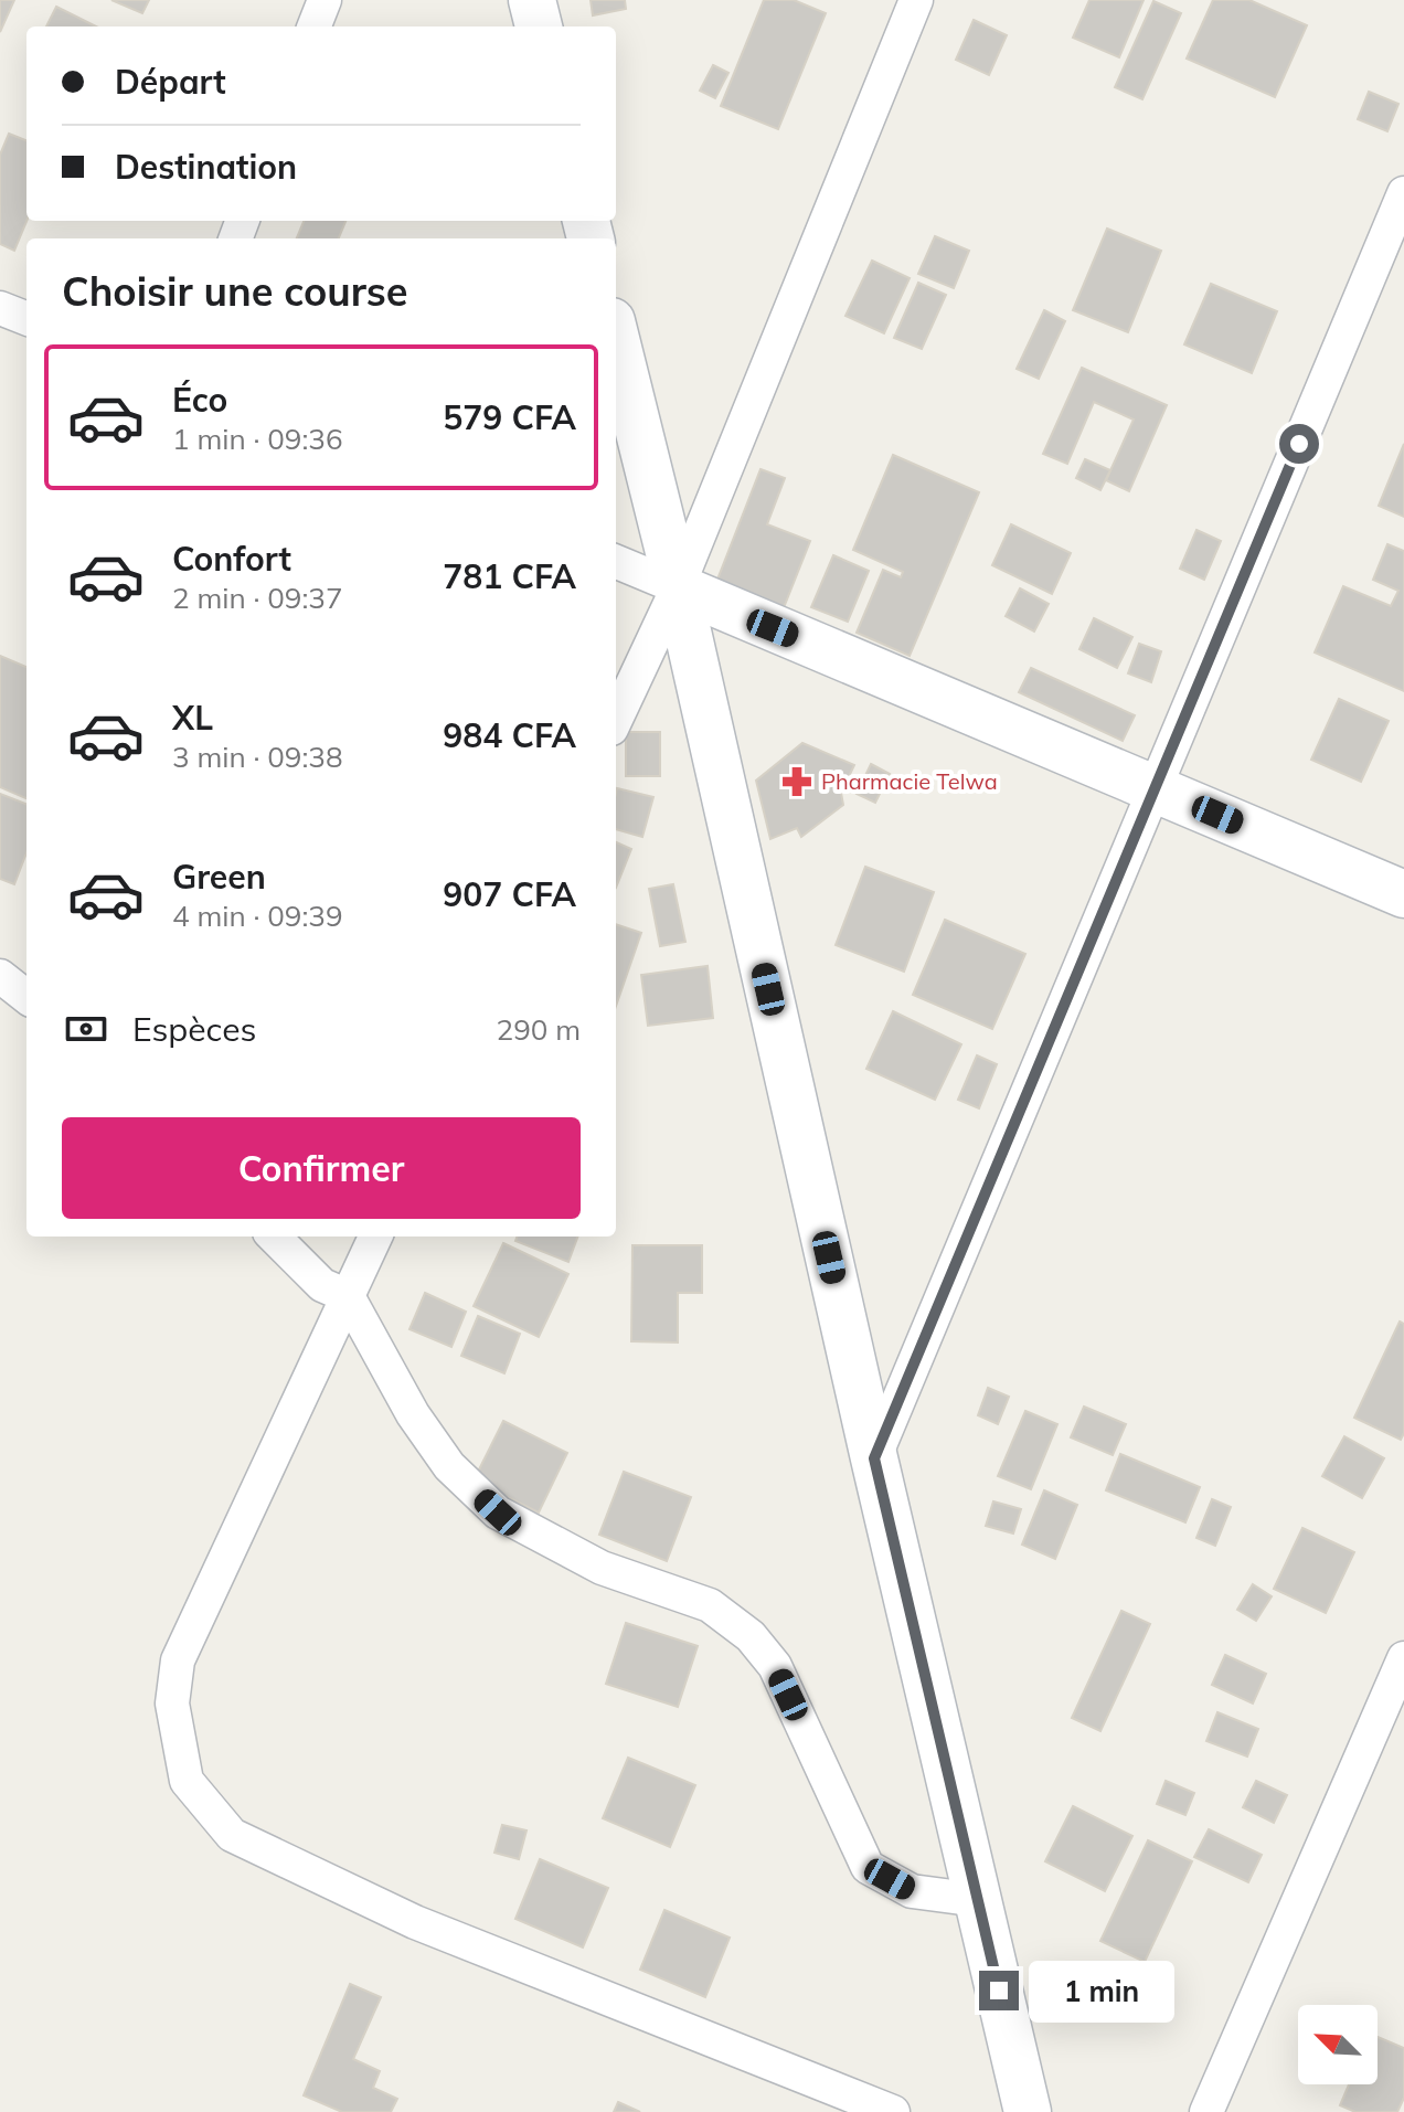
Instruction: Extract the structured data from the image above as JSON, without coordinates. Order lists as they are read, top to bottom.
{
  "places": {
    "pharmacy": ["Pharmacie Telwa"]
  },
  "north": "top left",
  "page": {
    "banner": ["Départ", "Destination"],
    "heading": "Choisir une course",
    "list": [
      {
        "name": "Éco",
        "note": "1 min · 09:36",
        "value": "579 CFA"
      },
      {
        "name": "Confort",
        "note": "2 min · 09:37",
        "value": "781 CFA"
      },
      {
        "name": "XL",
        "note": "3 min · 09:38",
        "value": "984 CFA"
      },
      {
        "name": "Green",
        "note": "4 min · 09:39",
        "value": "907 CFA"
      }
    ],
    "pay": ["Espèces", "290 m"],
    "buttons": "Confirmer",
    "bubble": "1 min"
  }
}
